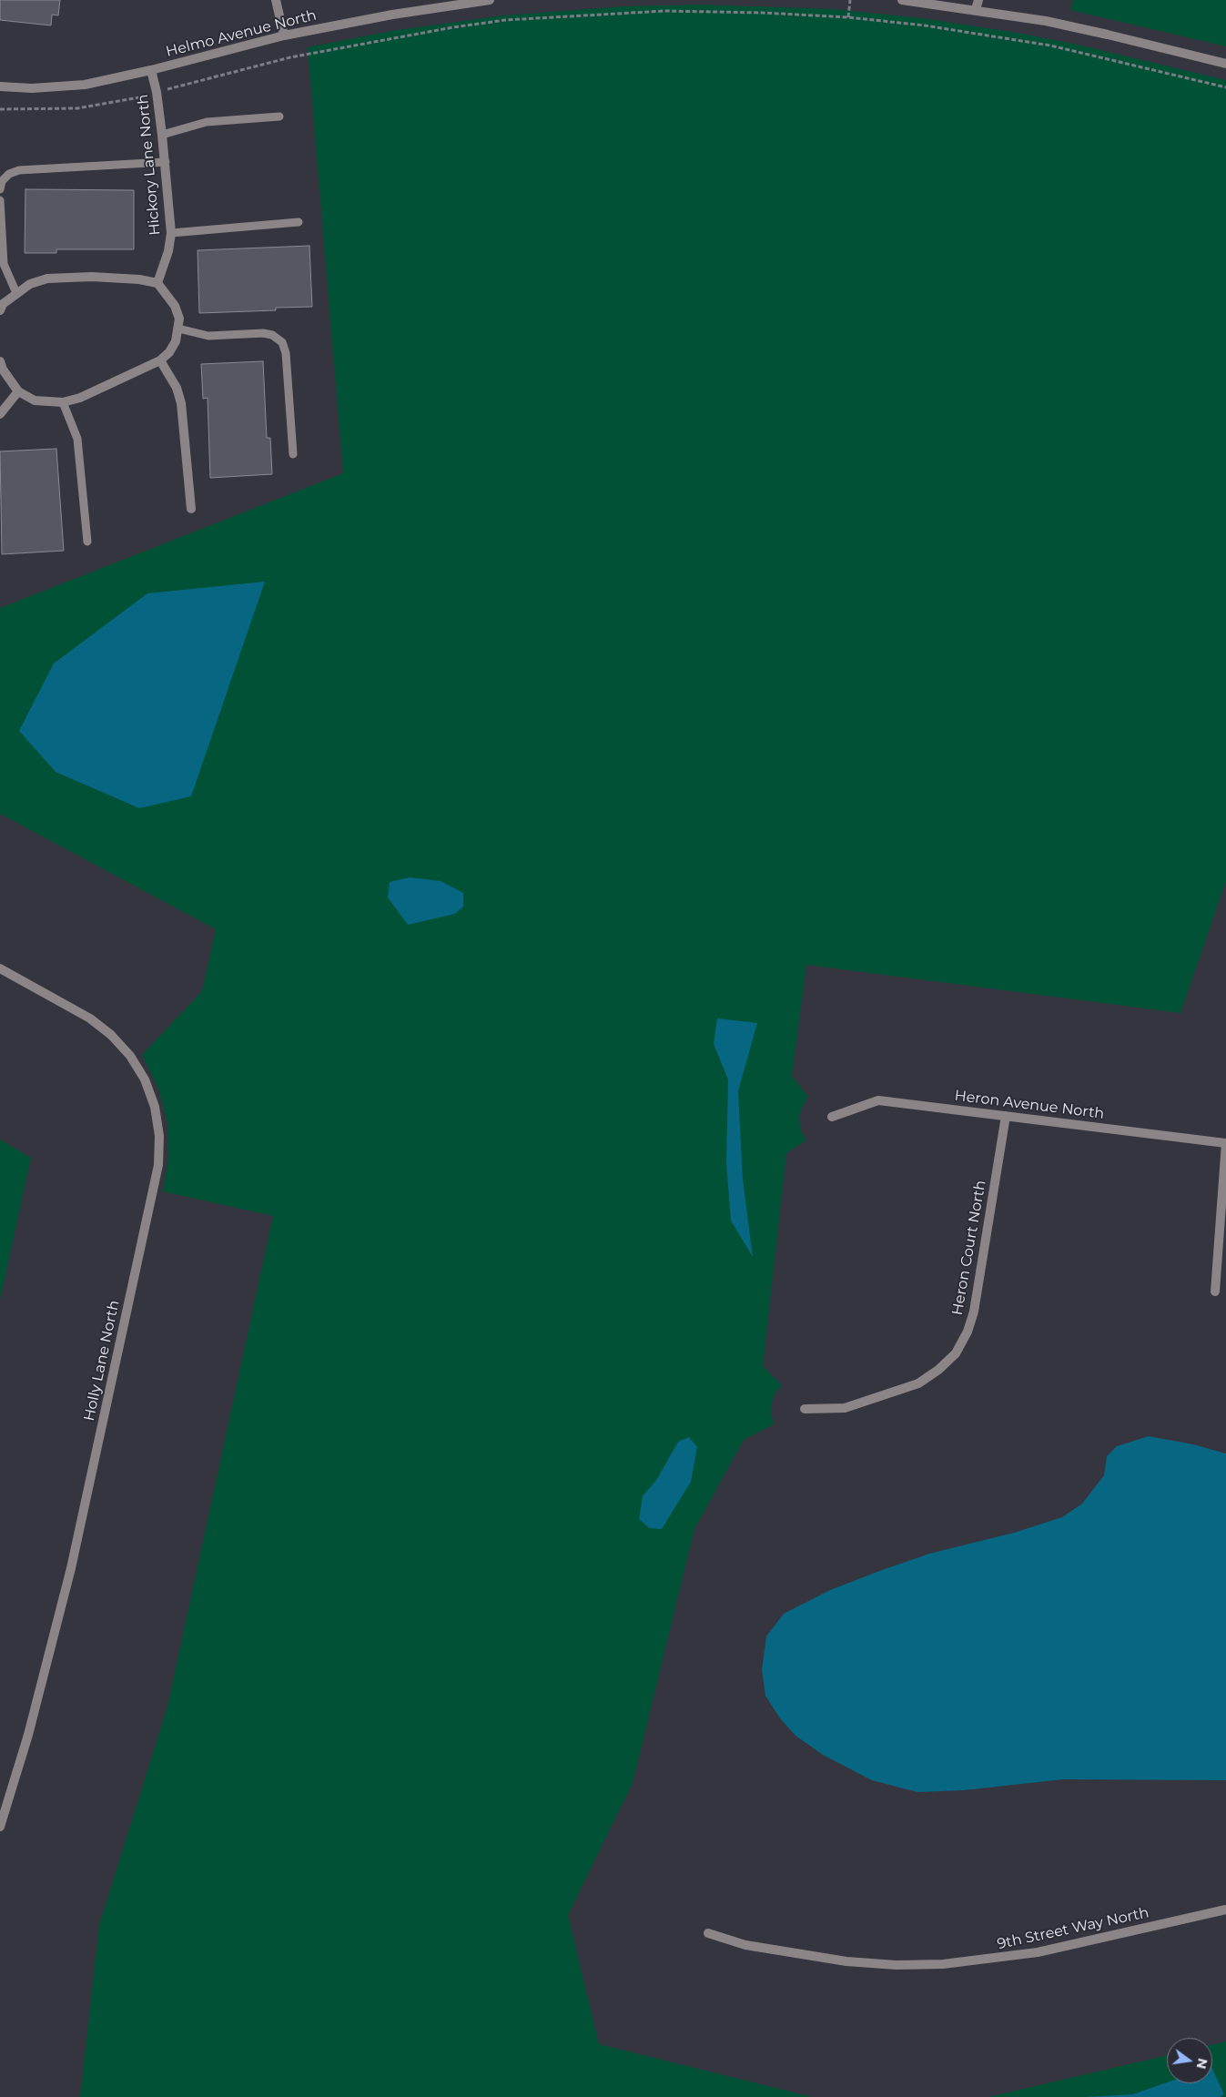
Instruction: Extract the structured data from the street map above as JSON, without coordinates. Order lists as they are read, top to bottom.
{
  "streets": {
    "street": [
      "Helmo Avenue North",
      "Hickory Lane North",
      "Heron Avenue North",
      "Heron Court North",
      "Holly Lane North",
      "9th Street Way North"
    ]
  },
  "crossings": [
    ["Helmo Avenue North", "Hickory Lane North"],
    ["Heron Avenue North", "Heron Court North"]
  ],
  "north": "right"
}
